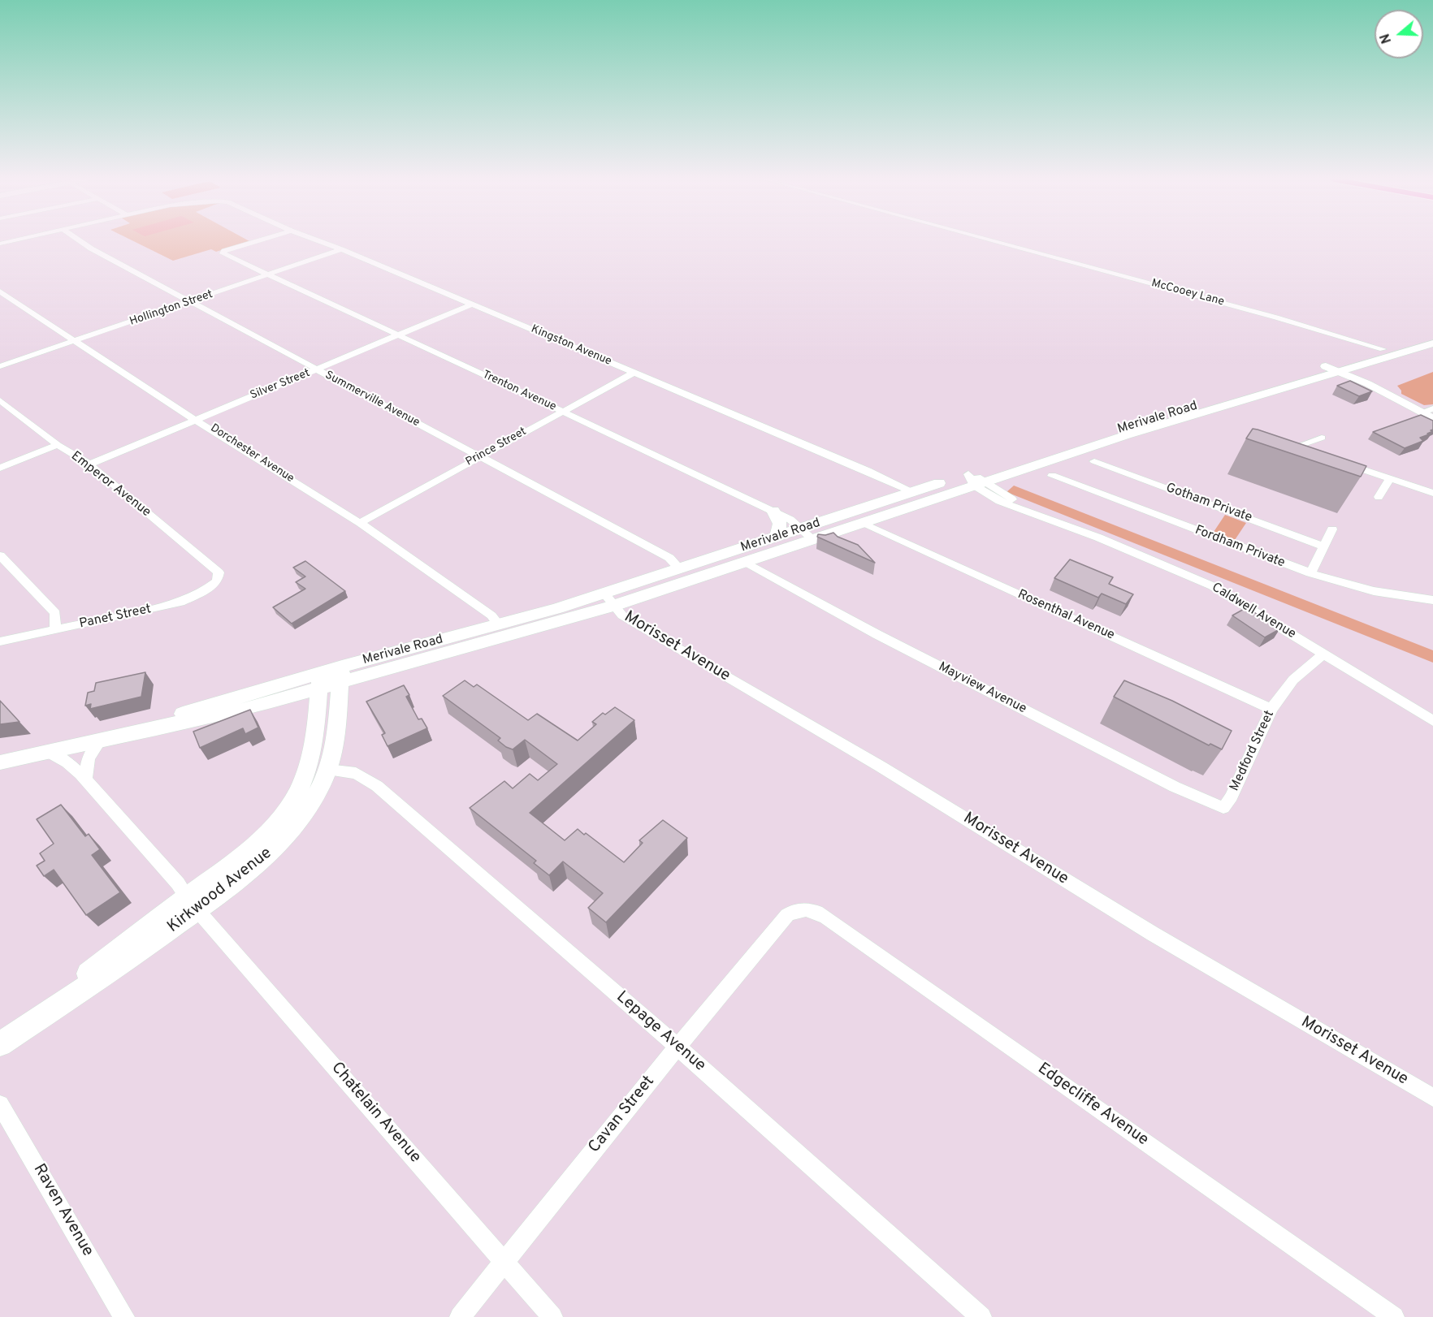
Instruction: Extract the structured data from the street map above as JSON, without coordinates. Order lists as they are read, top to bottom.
{
  "streets": {
    "main road": ["Merivale Road", "Kirkwood Avenue"],
    "street": [
      "McCooey Lane",
      "Hollington Street",
      "Kingston Avenue",
      "Silver Street",
      "Trenton Avenue",
      "Summerville Avenue",
      "Prince Street",
      "Dorchester Avenue",
      "Emperor Avenue",
      "Gotham Private",
      "Fordham Private",
      "Caldwell Avenue",
      "Rosenthal Avenue",
      "Panet Street",
      "Morisset Avenue",
      "Mayview Avenue",
      "Medford Street",
      "Lepage Avenue",
      "Edgecliffe Avenue",
      "Chatelain Avenue",
      "Cavan Street",
      "Raven Avenue"
    ]
  },
  "crossings": [
    ["McCooey Lane", "Merivale Road"],
    ["Hollington Street", "Kingston Avenue"],
    ["Hollington Street", "Trenton Avenue"],
    ["Hollington Street", "Summerville Avenue"],
    ["Hollington Street", "Dorchester Avenue"],
    ["Kingston Avenue", "Silver Street"],
    ["Kingston Avenue", "Merivale Road"],
    ["Kingston Avenue", "Prince Street"],
    ["Silver Street", "Trenton Avenue"],
    ["Silver Street", "Summerville Avenue"],
    ["Silver Street", "Dorchester Avenue"],
    ["Silver Street", "Emperor Avenue"],
    ["Trenton Avenue", "Merivale Road"],
    ["Trenton Avenue", "Prince Street"],
    ["Summerville Avenue", "Merivale Road"],
    ["Summerville Avenue", "Prince Street"],
    ["Merivale Road", "Dorchester Avenue"],
    ["Merivale Road", "Caldwell Avenue"],
    ["Merivale Road", "Rosenthal Avenue"],
    ["Merivale Road", "Morisset Avenue"],
    ["Merivale Road", "Mayview Avenue"],
    ["Merivale Road", "Kirkwood Avenue"],
    ["Merivale Road", "Chatelain Avenue"],
    ["Prince Street", "Dorchester Avenue"],
    ["Emperor Avenue", "Panet Street"],
    ["Caldwell Avenue", "Medford Street"],
    ["Rosenthal Avenue", "Medford Street"],
    ["Mayview Avenue", "Medford Street"],
    ["Kirkwood Avenue", "Lepage Avenue"],
    ["Kirkwood Avenue", "Chatelain Avenue"],
    ["Lepage Avenue", "Cavan Street"],
    ["Edgecliffe Avenue", "Cavan Street"],
    ["Chatelain Avenue", "Cavan Street"]
  ],
  "north": "left"
}
